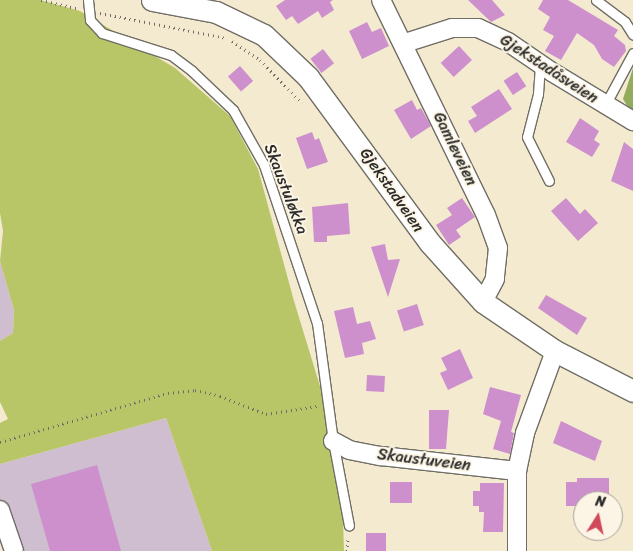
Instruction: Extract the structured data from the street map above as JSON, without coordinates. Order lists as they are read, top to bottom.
{
  "streets": {
    "street": [
      "Gjekstadåsveien",
      "Gamleveien",
      "Gjekstadveien",
      "Skaustuveien"
    ],
    "lane": ["Skaustuløkka"]
  },
  "crossings": [
    ["Gjekstadåsveien", "Gamleveien"],
    ["Gamleveien", "Gjekstadveien"],
    ["Skaustuløkka", "Skaustuveien"]
  ],
  "north": "top"
}
